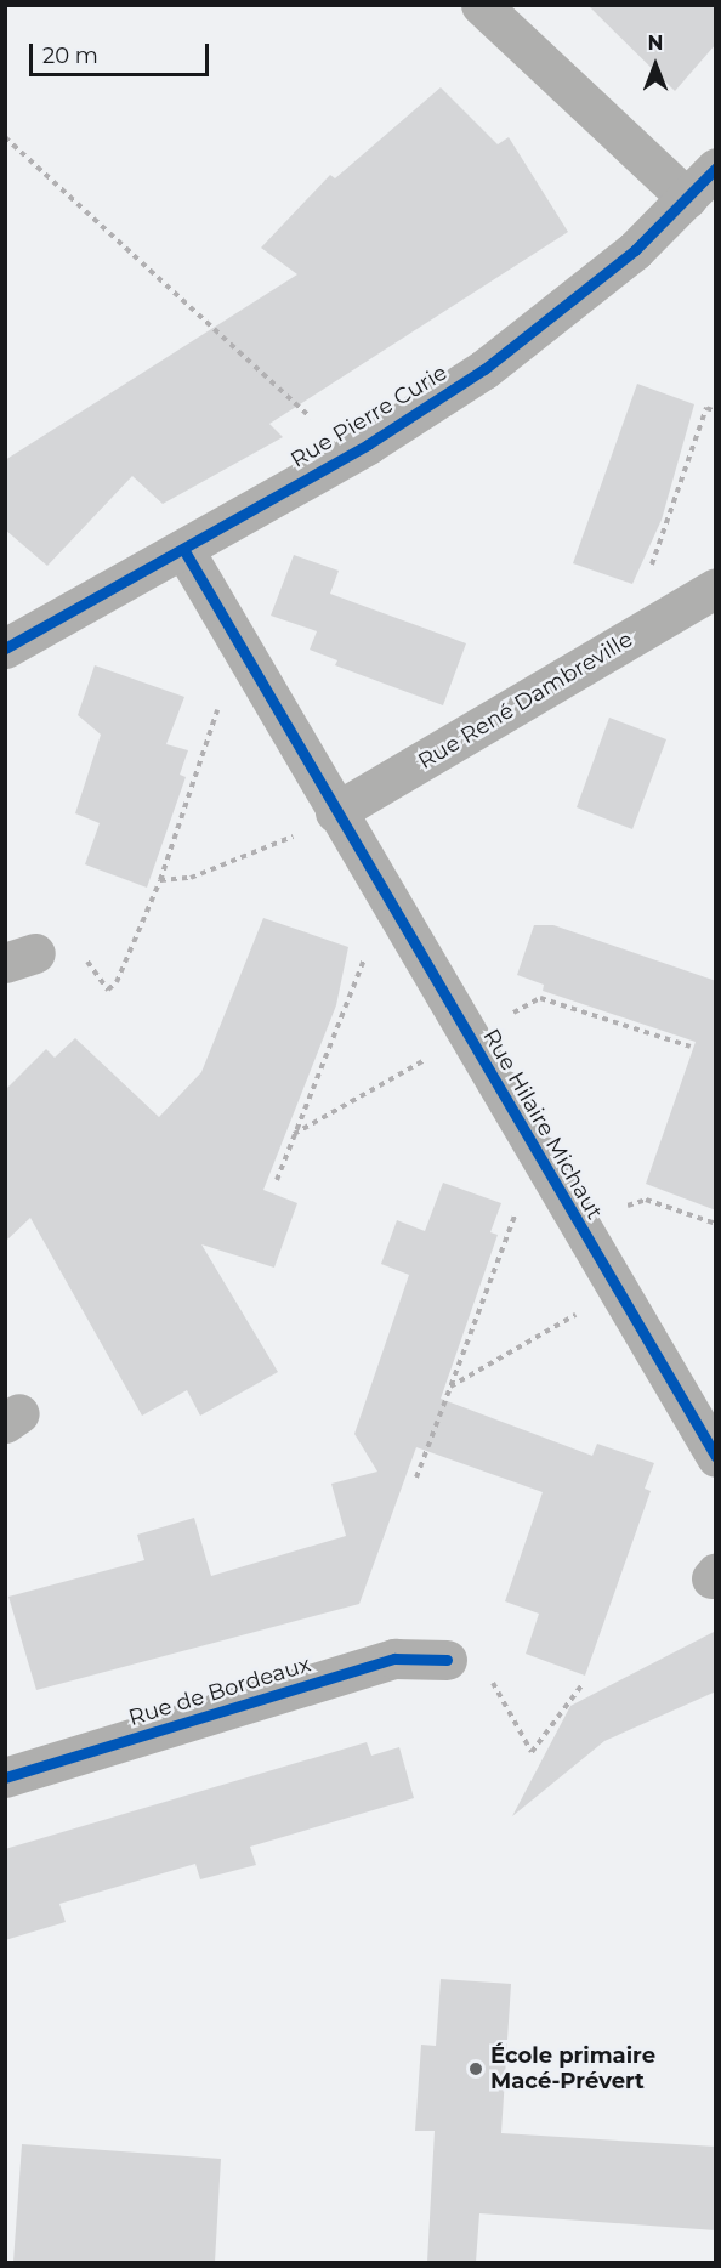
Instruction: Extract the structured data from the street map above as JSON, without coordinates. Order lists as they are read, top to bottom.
{
  "streets": {
    "street": [
      "Rue Pierre Curie",
      "Rue René Dambreville",
      "Rue Hilaire Michaut",
      "Rue de Bordeaux"
    ]
  },
  "crossings": [
    ["Rue Pierre Curie", "Rue Hilaire Michaut"],
    ["Rue René Dambreville", "Rue Hilaire Michaut"]
  ],
  "places": ["École primaire Macé-Prévert"],
  "scale_bar": "20 m",
  "north": "top"
}
